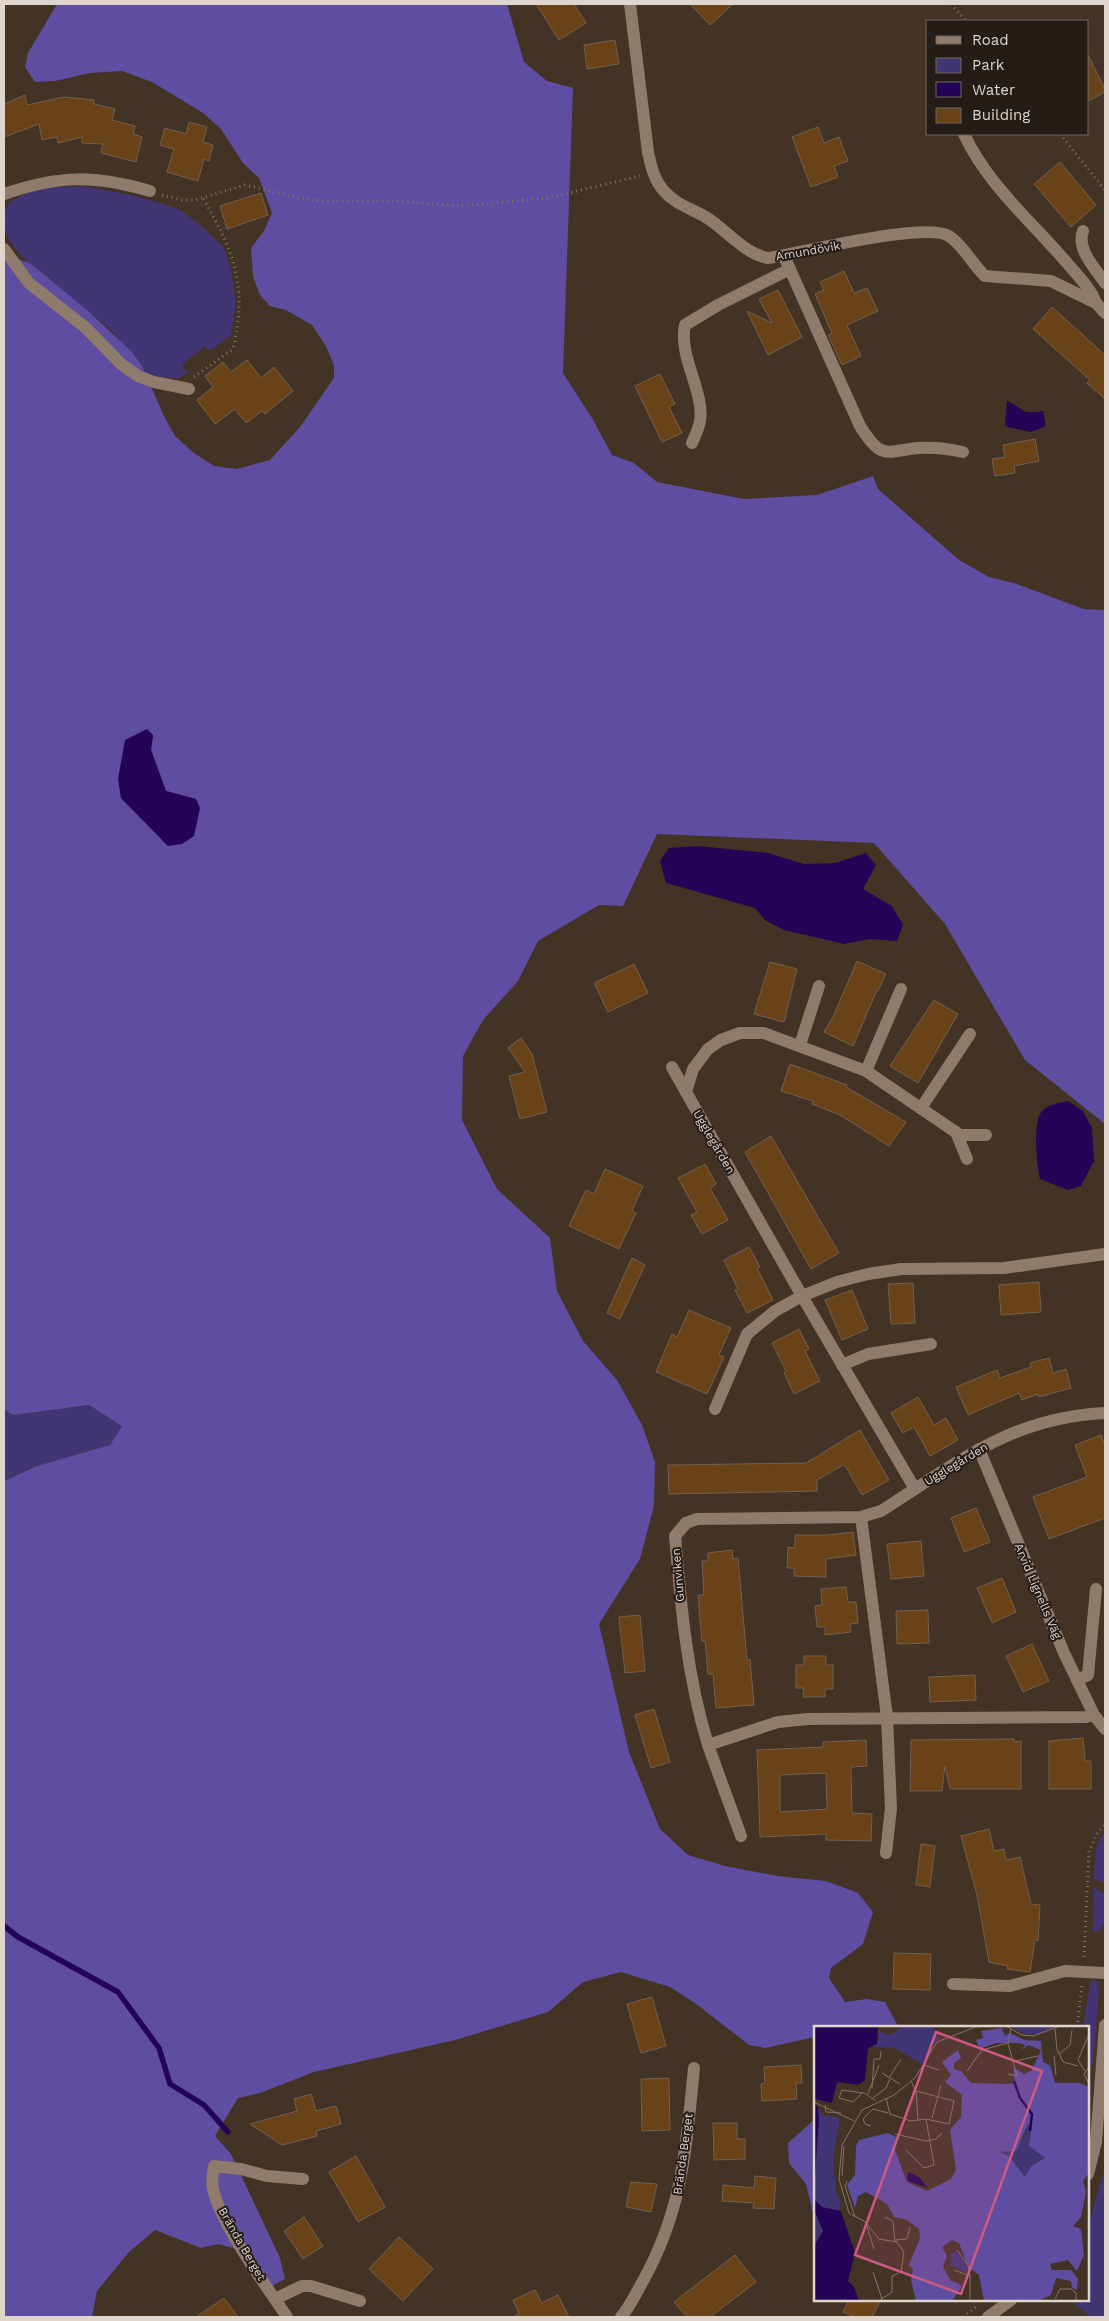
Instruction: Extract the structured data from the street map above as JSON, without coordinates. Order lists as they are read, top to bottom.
{
  "streets": {
    "street": [
      "Amundövik",
      "Ugglegården",
      "Gunviken",
      "Arvid Lignells Väg",
      "Brända Berget"
    ]
  },
  "crossings": [
    ["Ugglegården", "Gunviken"],
    ["Ugglegården", "Arvid Lignells Väg"]
  ],
  "legend": [
    "Road",
    "Park",
    "Water",
    "Building"
  ]
}
